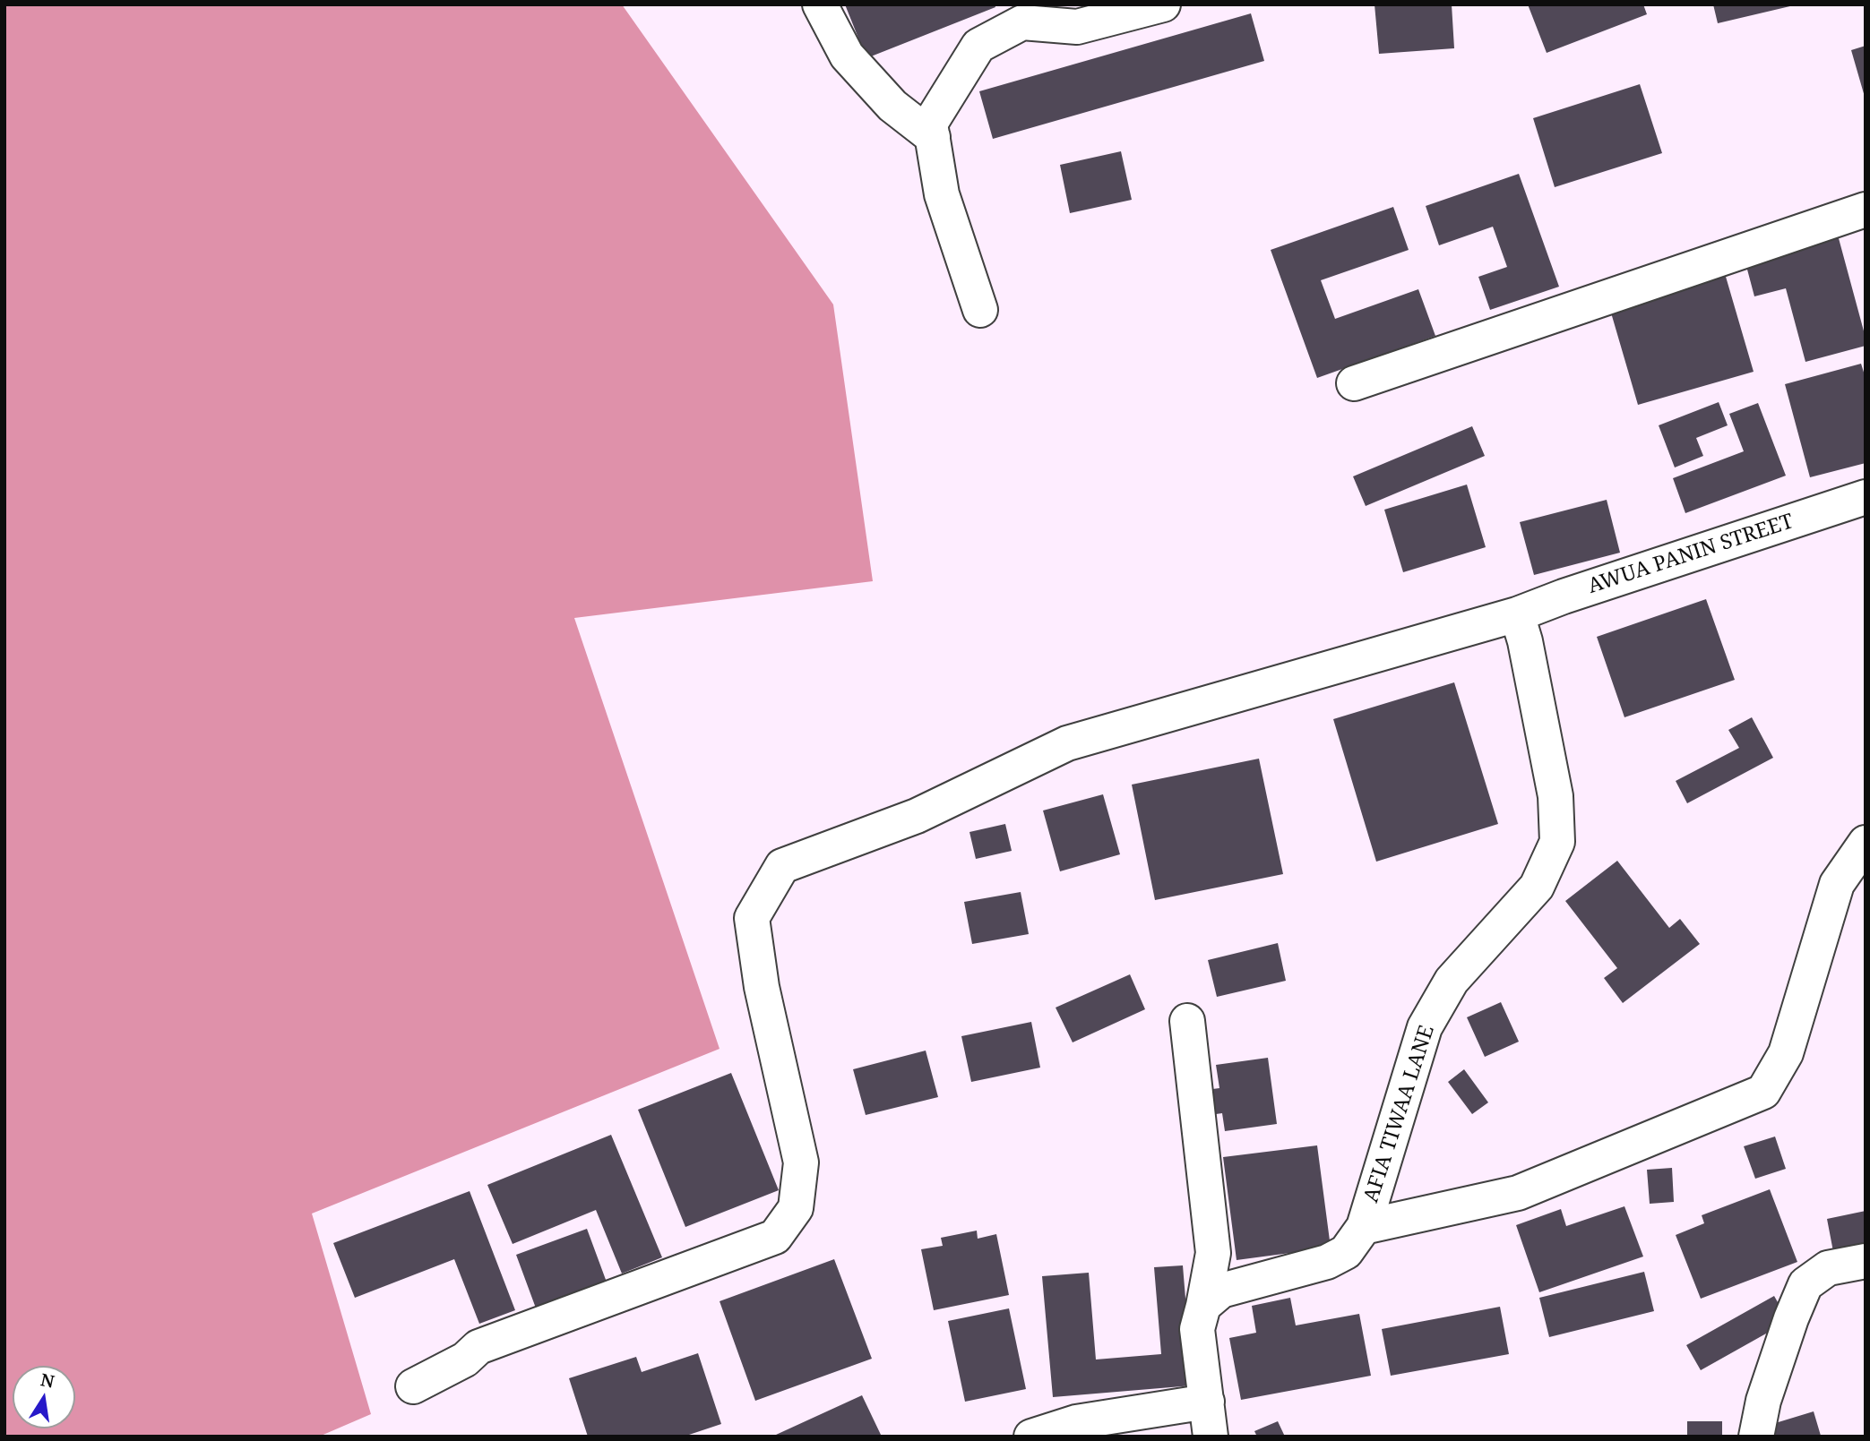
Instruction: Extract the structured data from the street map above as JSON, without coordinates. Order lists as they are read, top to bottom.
{
  "streets": {
    "street": ["AWUA PANIN STREET", "AFIA TIWAA LANE"]
  },
  "crossings": [
    ["AWUA PANIN STREET", "AFIA TIWAA LANE"]
  ],
  "north": "top"
}
